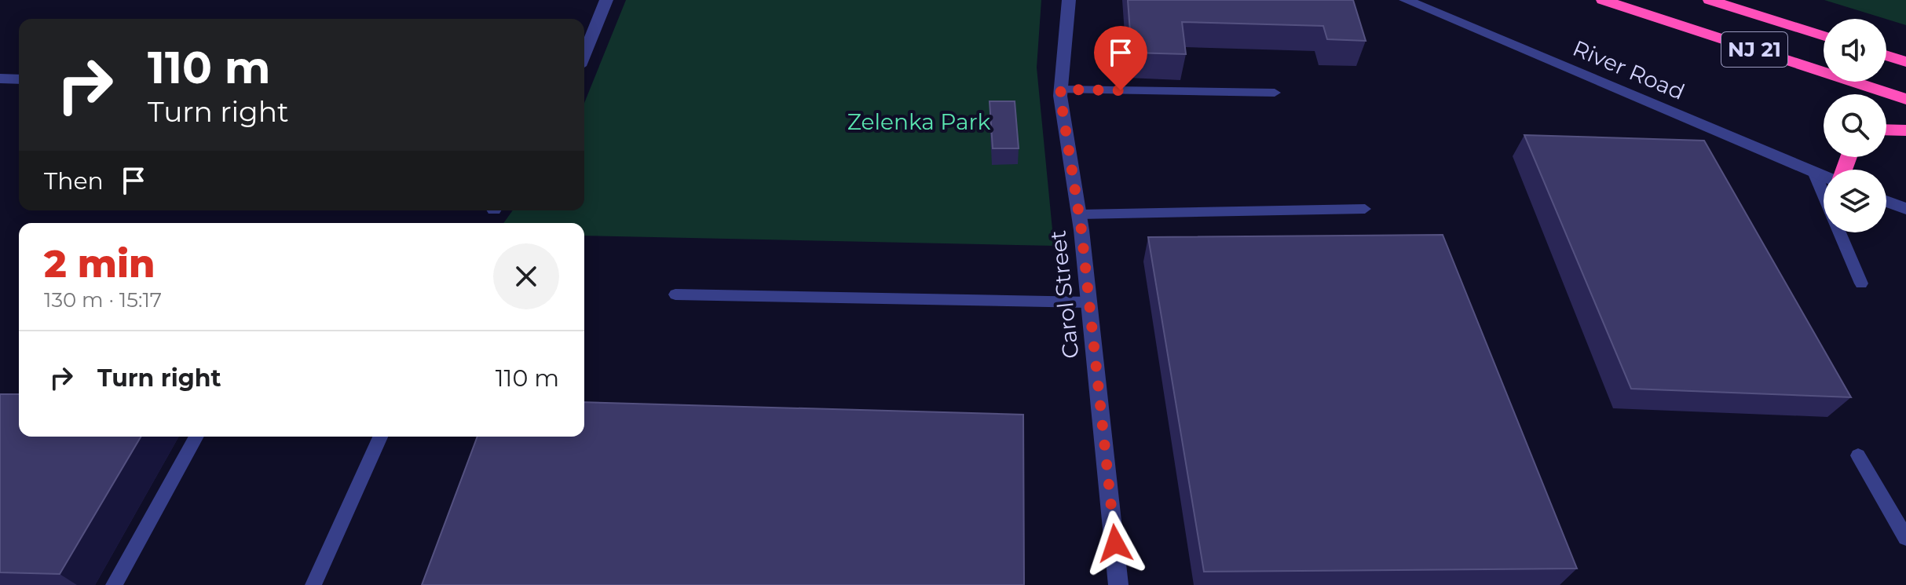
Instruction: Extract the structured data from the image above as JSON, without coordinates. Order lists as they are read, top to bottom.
{
  "streets": {
    "highway": ["NJ 21"],
    "street": ["River Road", "Carol Street"]
  },
  "parks": ["Zelenka Park"],
  "page": {
    "turn": ["110 m", "Turn right"],
    "then": "Then",
    "heading": ["2 min", "130 m · 15:17"],
    "list": [
      {
        "name": "Turn right",
        "value": "110 m"
      }
    ]
  }
}
